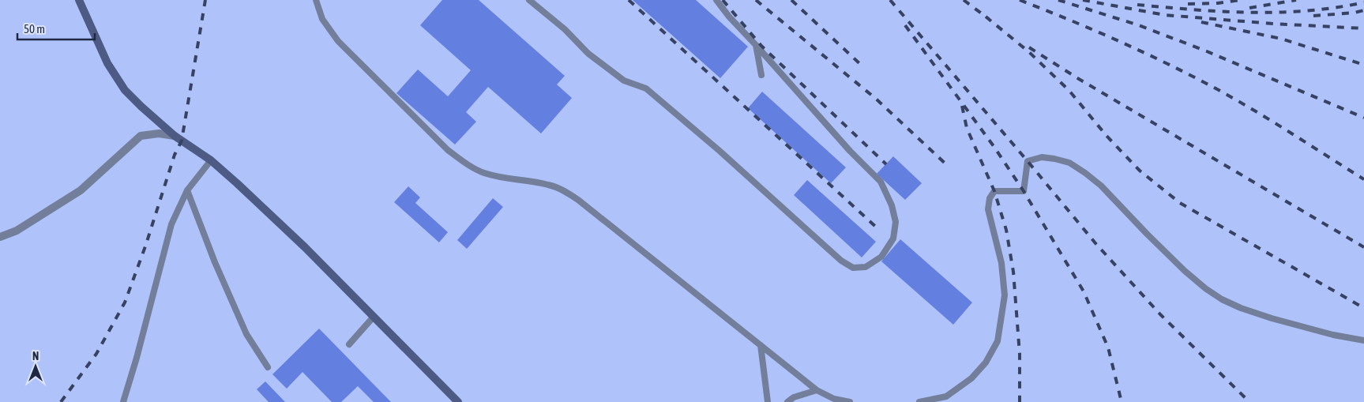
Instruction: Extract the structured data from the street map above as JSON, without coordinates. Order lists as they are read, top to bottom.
{
  "scale_bar": "50 m",
  "north": "top"
}
